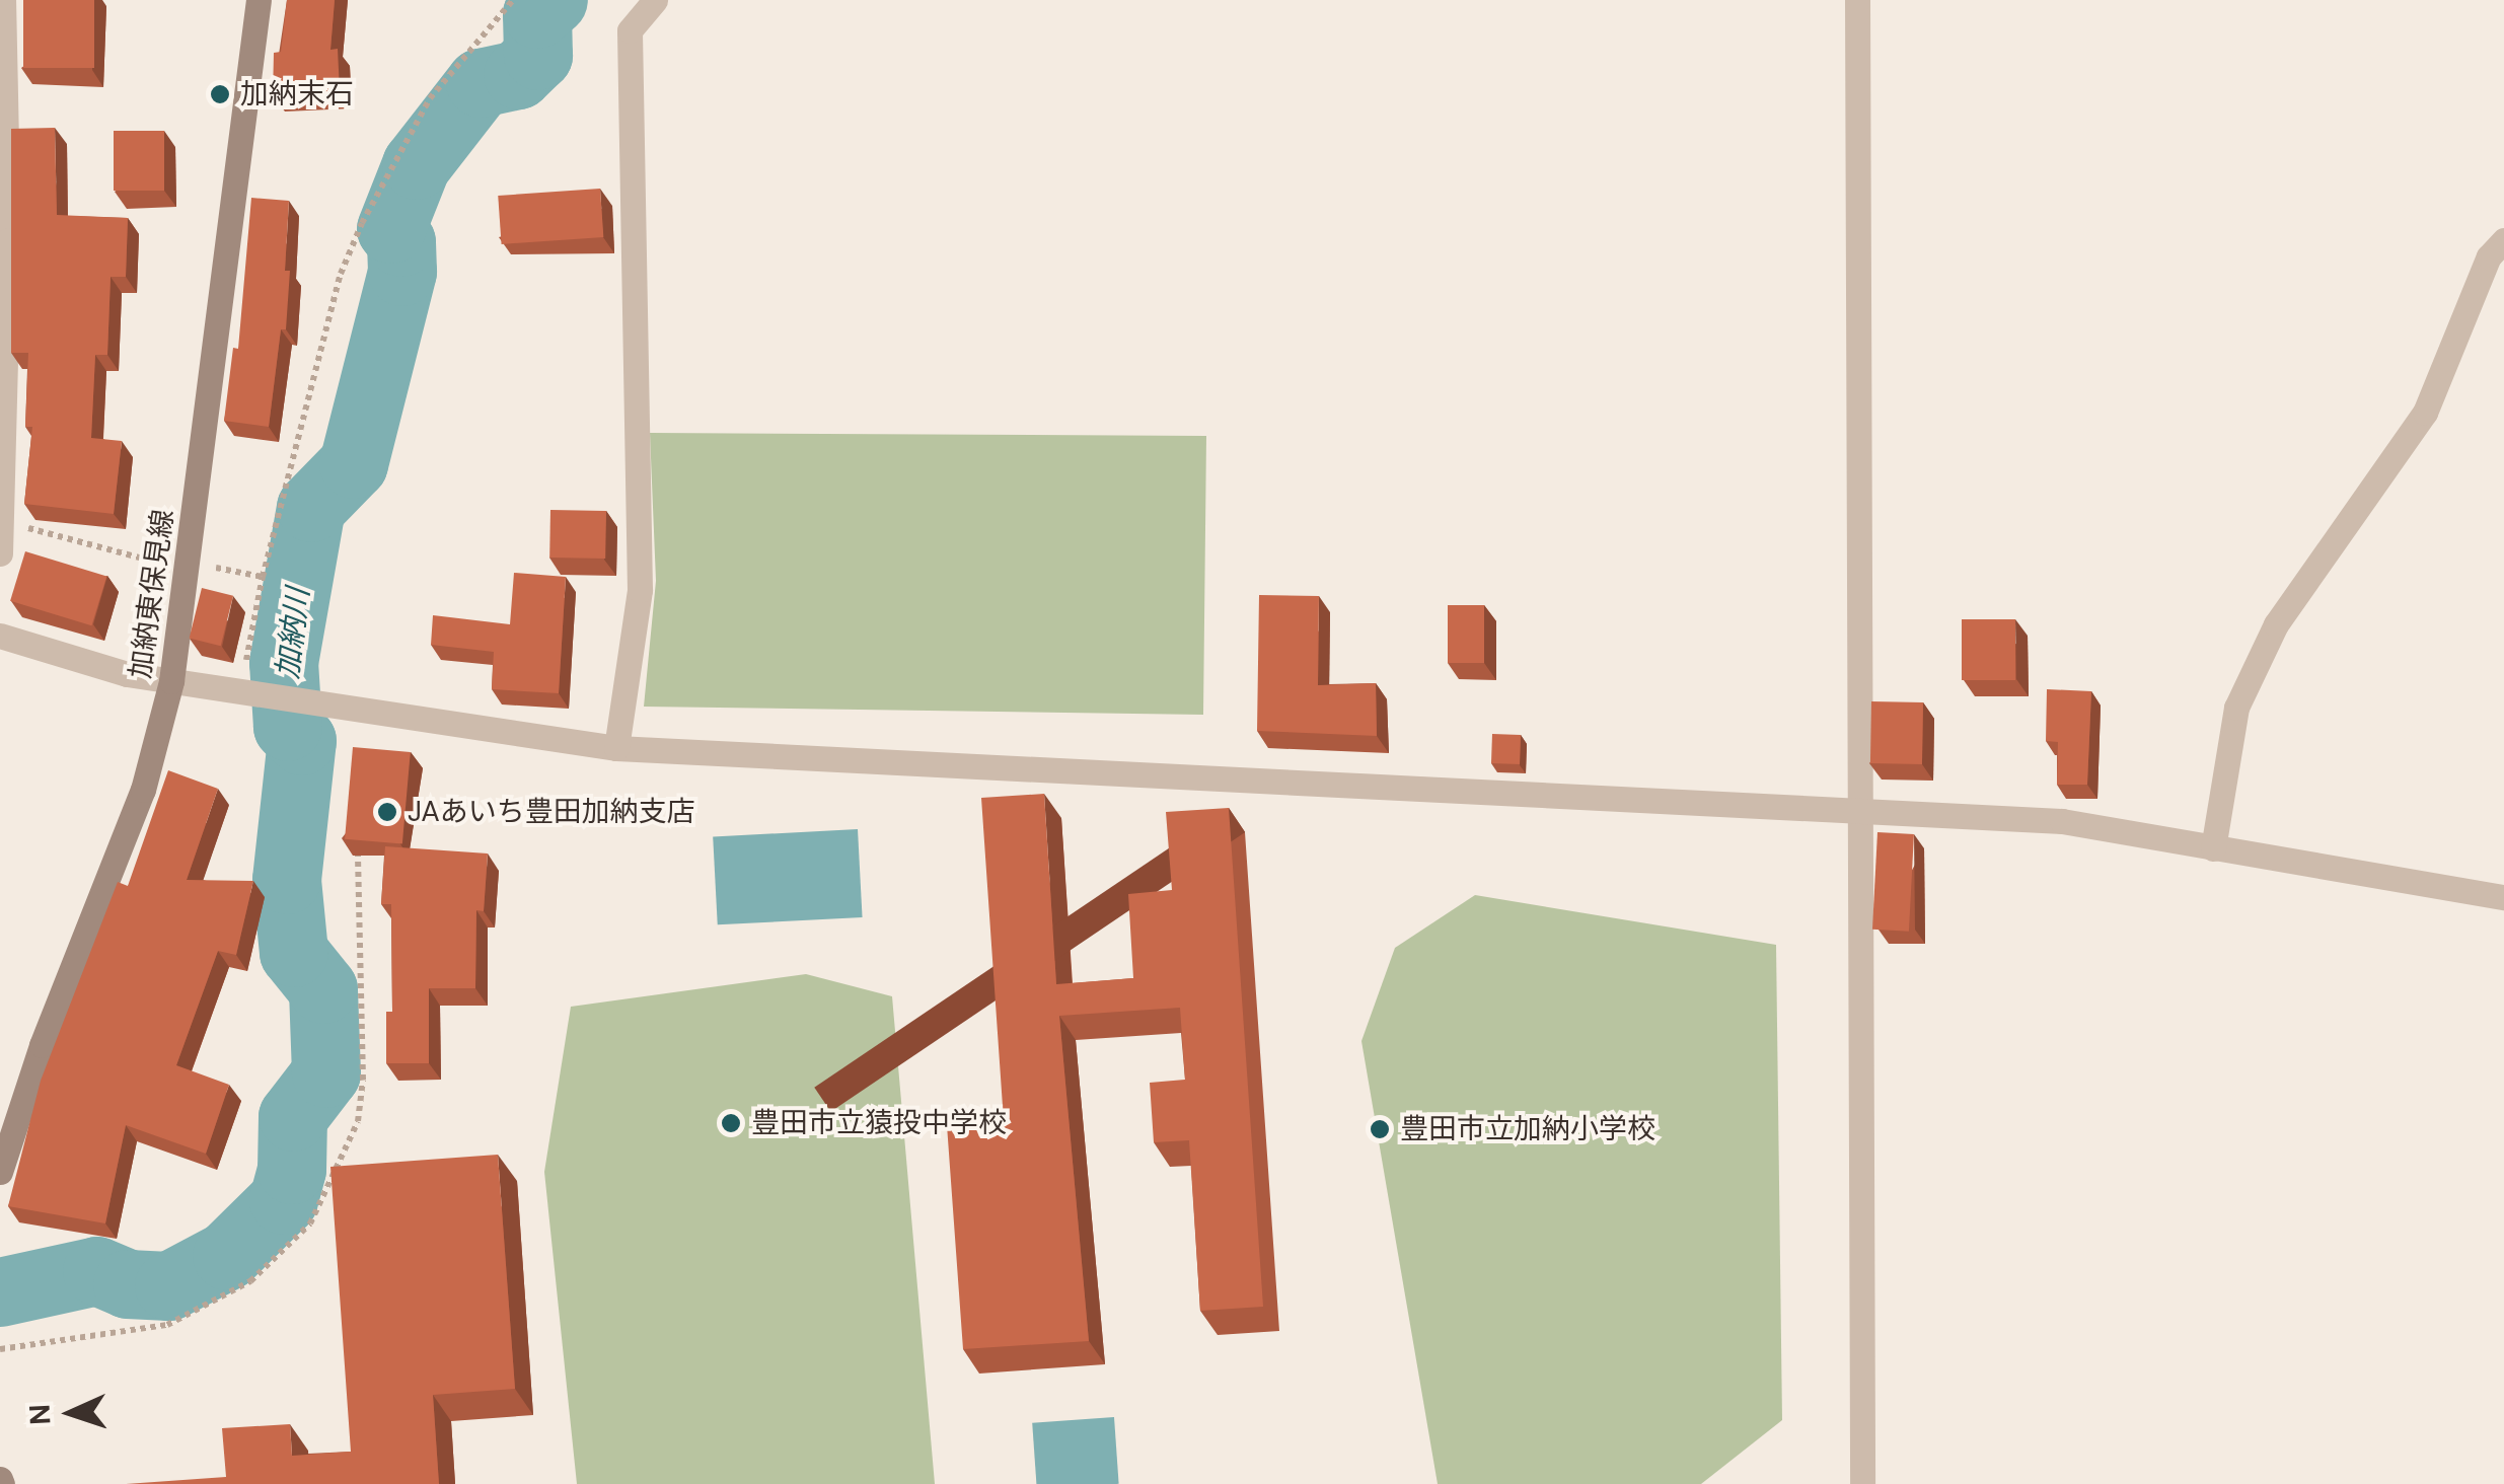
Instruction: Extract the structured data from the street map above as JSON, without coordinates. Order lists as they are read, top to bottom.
{
  "streets": {
    "main road": ["加納東保見線"]
  },
  "water": ["加納川"],
  "places": [
    "加納末石",
    "JAあいち豊田加納支店",
    "豊田市立猿投中学校",
    "豊田市立加納小学校"
  ],
  "north": "left"
}
